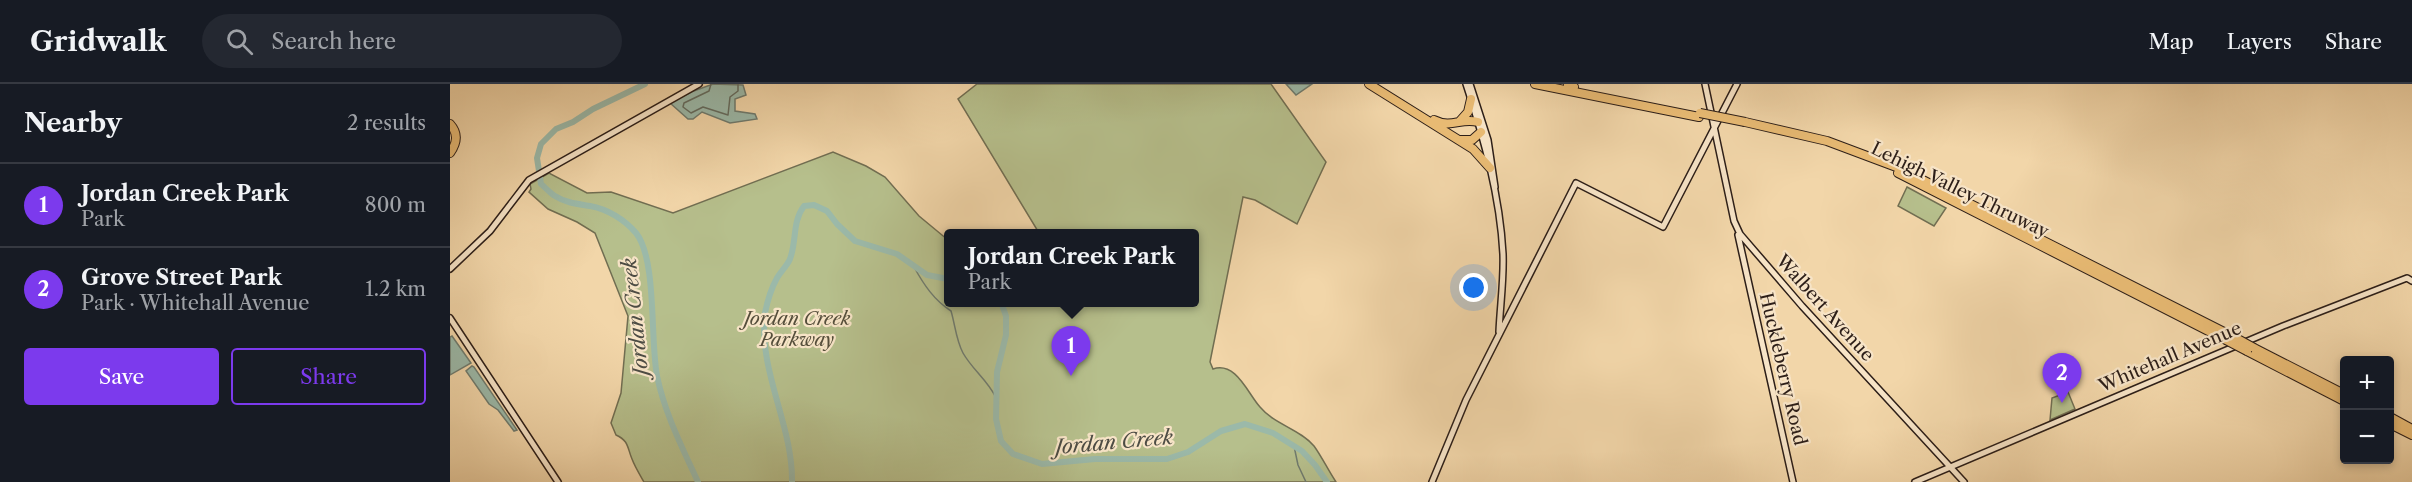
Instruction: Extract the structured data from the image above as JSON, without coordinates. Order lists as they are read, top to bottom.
{
  "streets": {
    "highway": ["Lehigh Valley Thruway"],
    "street": ["Walbert Avenue", "Whitehall Avenue", "Huckleberry Road"]
  },
  "crossings": [
    ["Walbert Avenue", "Whitehall Avenue"],
    ["Walbert Avenue", "Huckleberry Road"]
  ],
  "water": ["Jordan Creek"],
  "parks": ["Jordan Creek Parkway"],
  "page": {
    "header": "Gridwalk",
    "search": "Search here",
    "nav": ["Map", "Layers", "Share"],
    "heading": ["Nearby", "2 results"],
    "list": [
      {
        "mark": "1",
        "name": "Jordan Creek Park",
        "note": "Park",
        "value": "800 m"
      },
      {
        "mark": "2",
        "name": "Grove Street Park",
        "note": "Park · Whitehall Avenue",
        "value": "1.2 km"
      }
    ],
    "popup": ["Jordan Creek Park", "Park"],
    "pins": ["1", "2"],
    "buttons": ["Save", "Share"],
    "map_buttons": ["+", "−"]
  }
}
